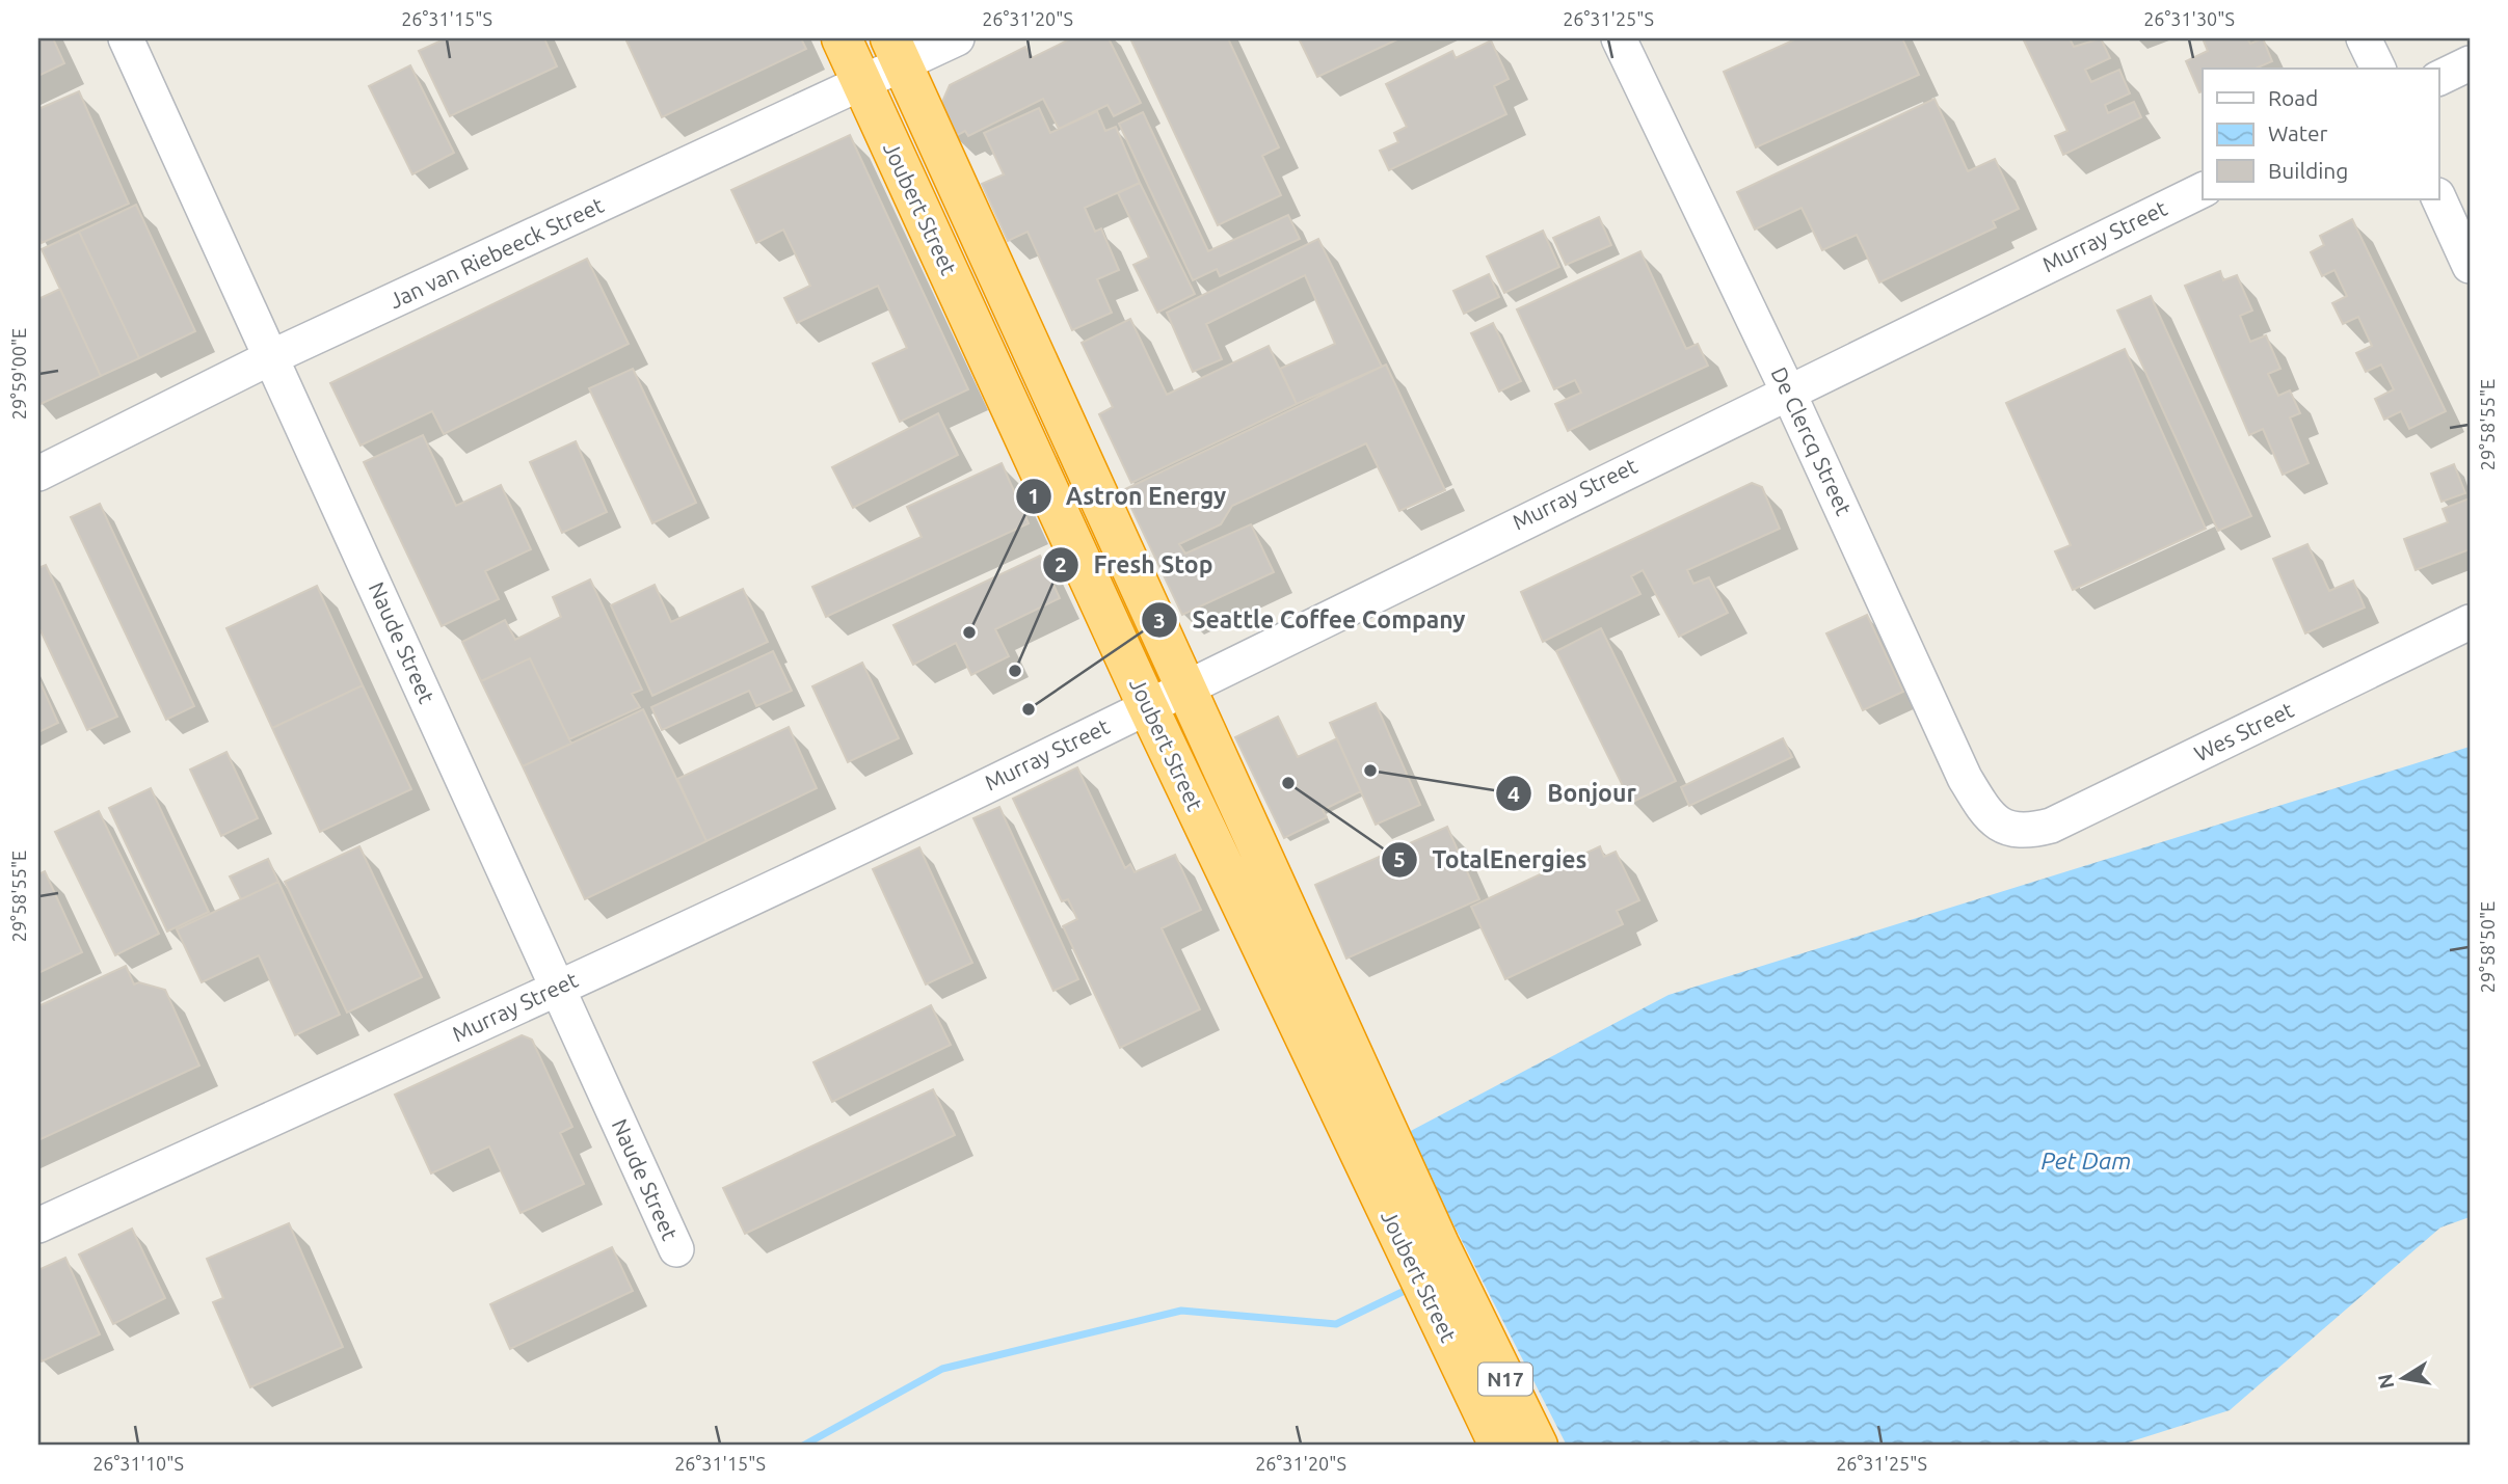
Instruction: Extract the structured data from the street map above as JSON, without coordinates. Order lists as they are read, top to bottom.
{
  "streets": {
    "highway": ["Joubert Street", "N17"],
    "street": [
      "Murray Street",
      "Jan van Riebeeck Street",
      "De Clercq Street",
      "Naude Street",
      "Wes Street"
    ]
  },
  "crossings": [
    ["Joubert Street", "Murray Street"],
    ["Joubert Street", "Jan van Riebeeck Street"],
    ["Murray Street", "De Clercq Street"],
    ["Murray Street", "Naude Street"],
    ["Jan van Riebeeck Street", "Naude Street"],
    ["De Clercq Street", "Wes Street"]
  ],
  "water": ["Pet Dam"],
  "places": [
    "Astron Energy",
    "Fresh Stop",
    "Seattle Coffee Company",
    "Bonjour",
    "TotalEnergies"
  ],
  "legend": ["Road", "Water", "Building"],
  "north": "left",
  "coordinates": [
    "26°31'15\"S",
    "26°31'20\"S",
    "26°31'25\"S",
    "26°31'30\"S",
    "29°59'00\"E",
    "29°58'55\"E",
    "29°58'50\"E",
    "26°31'10\"S"
  ]
}
